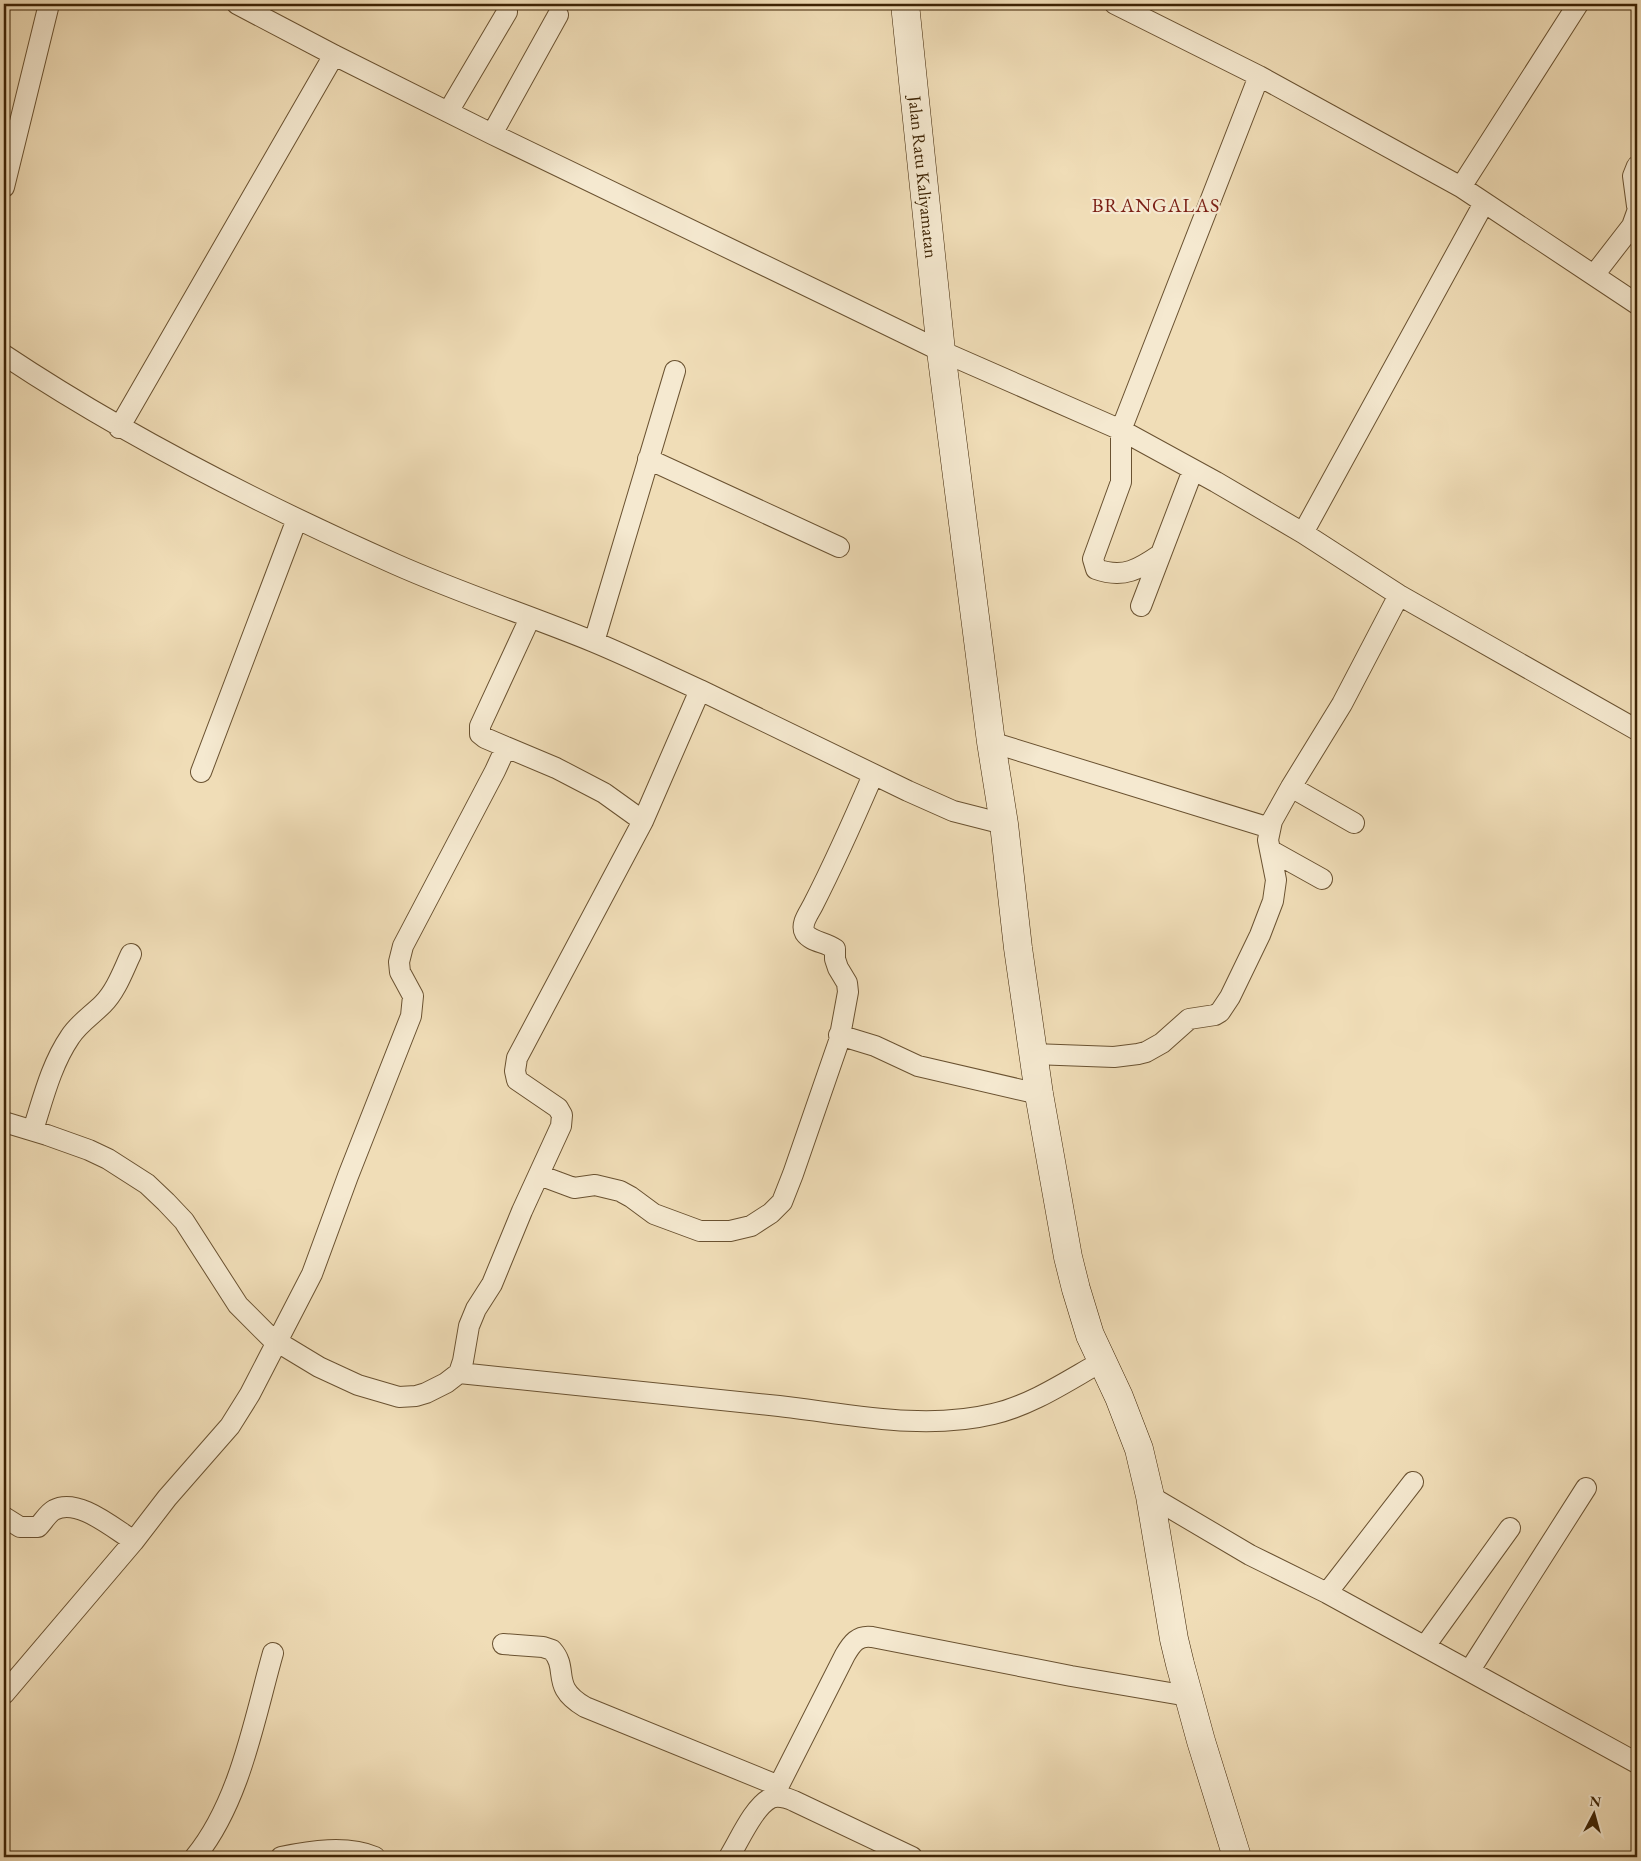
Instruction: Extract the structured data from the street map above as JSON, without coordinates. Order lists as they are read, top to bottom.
{
  "streets": {
    "main road": ["Jalan Ratu Kaliyamatan"]
  },
  "districts": ["BRANGALAS"],
  "north": "top"
}
